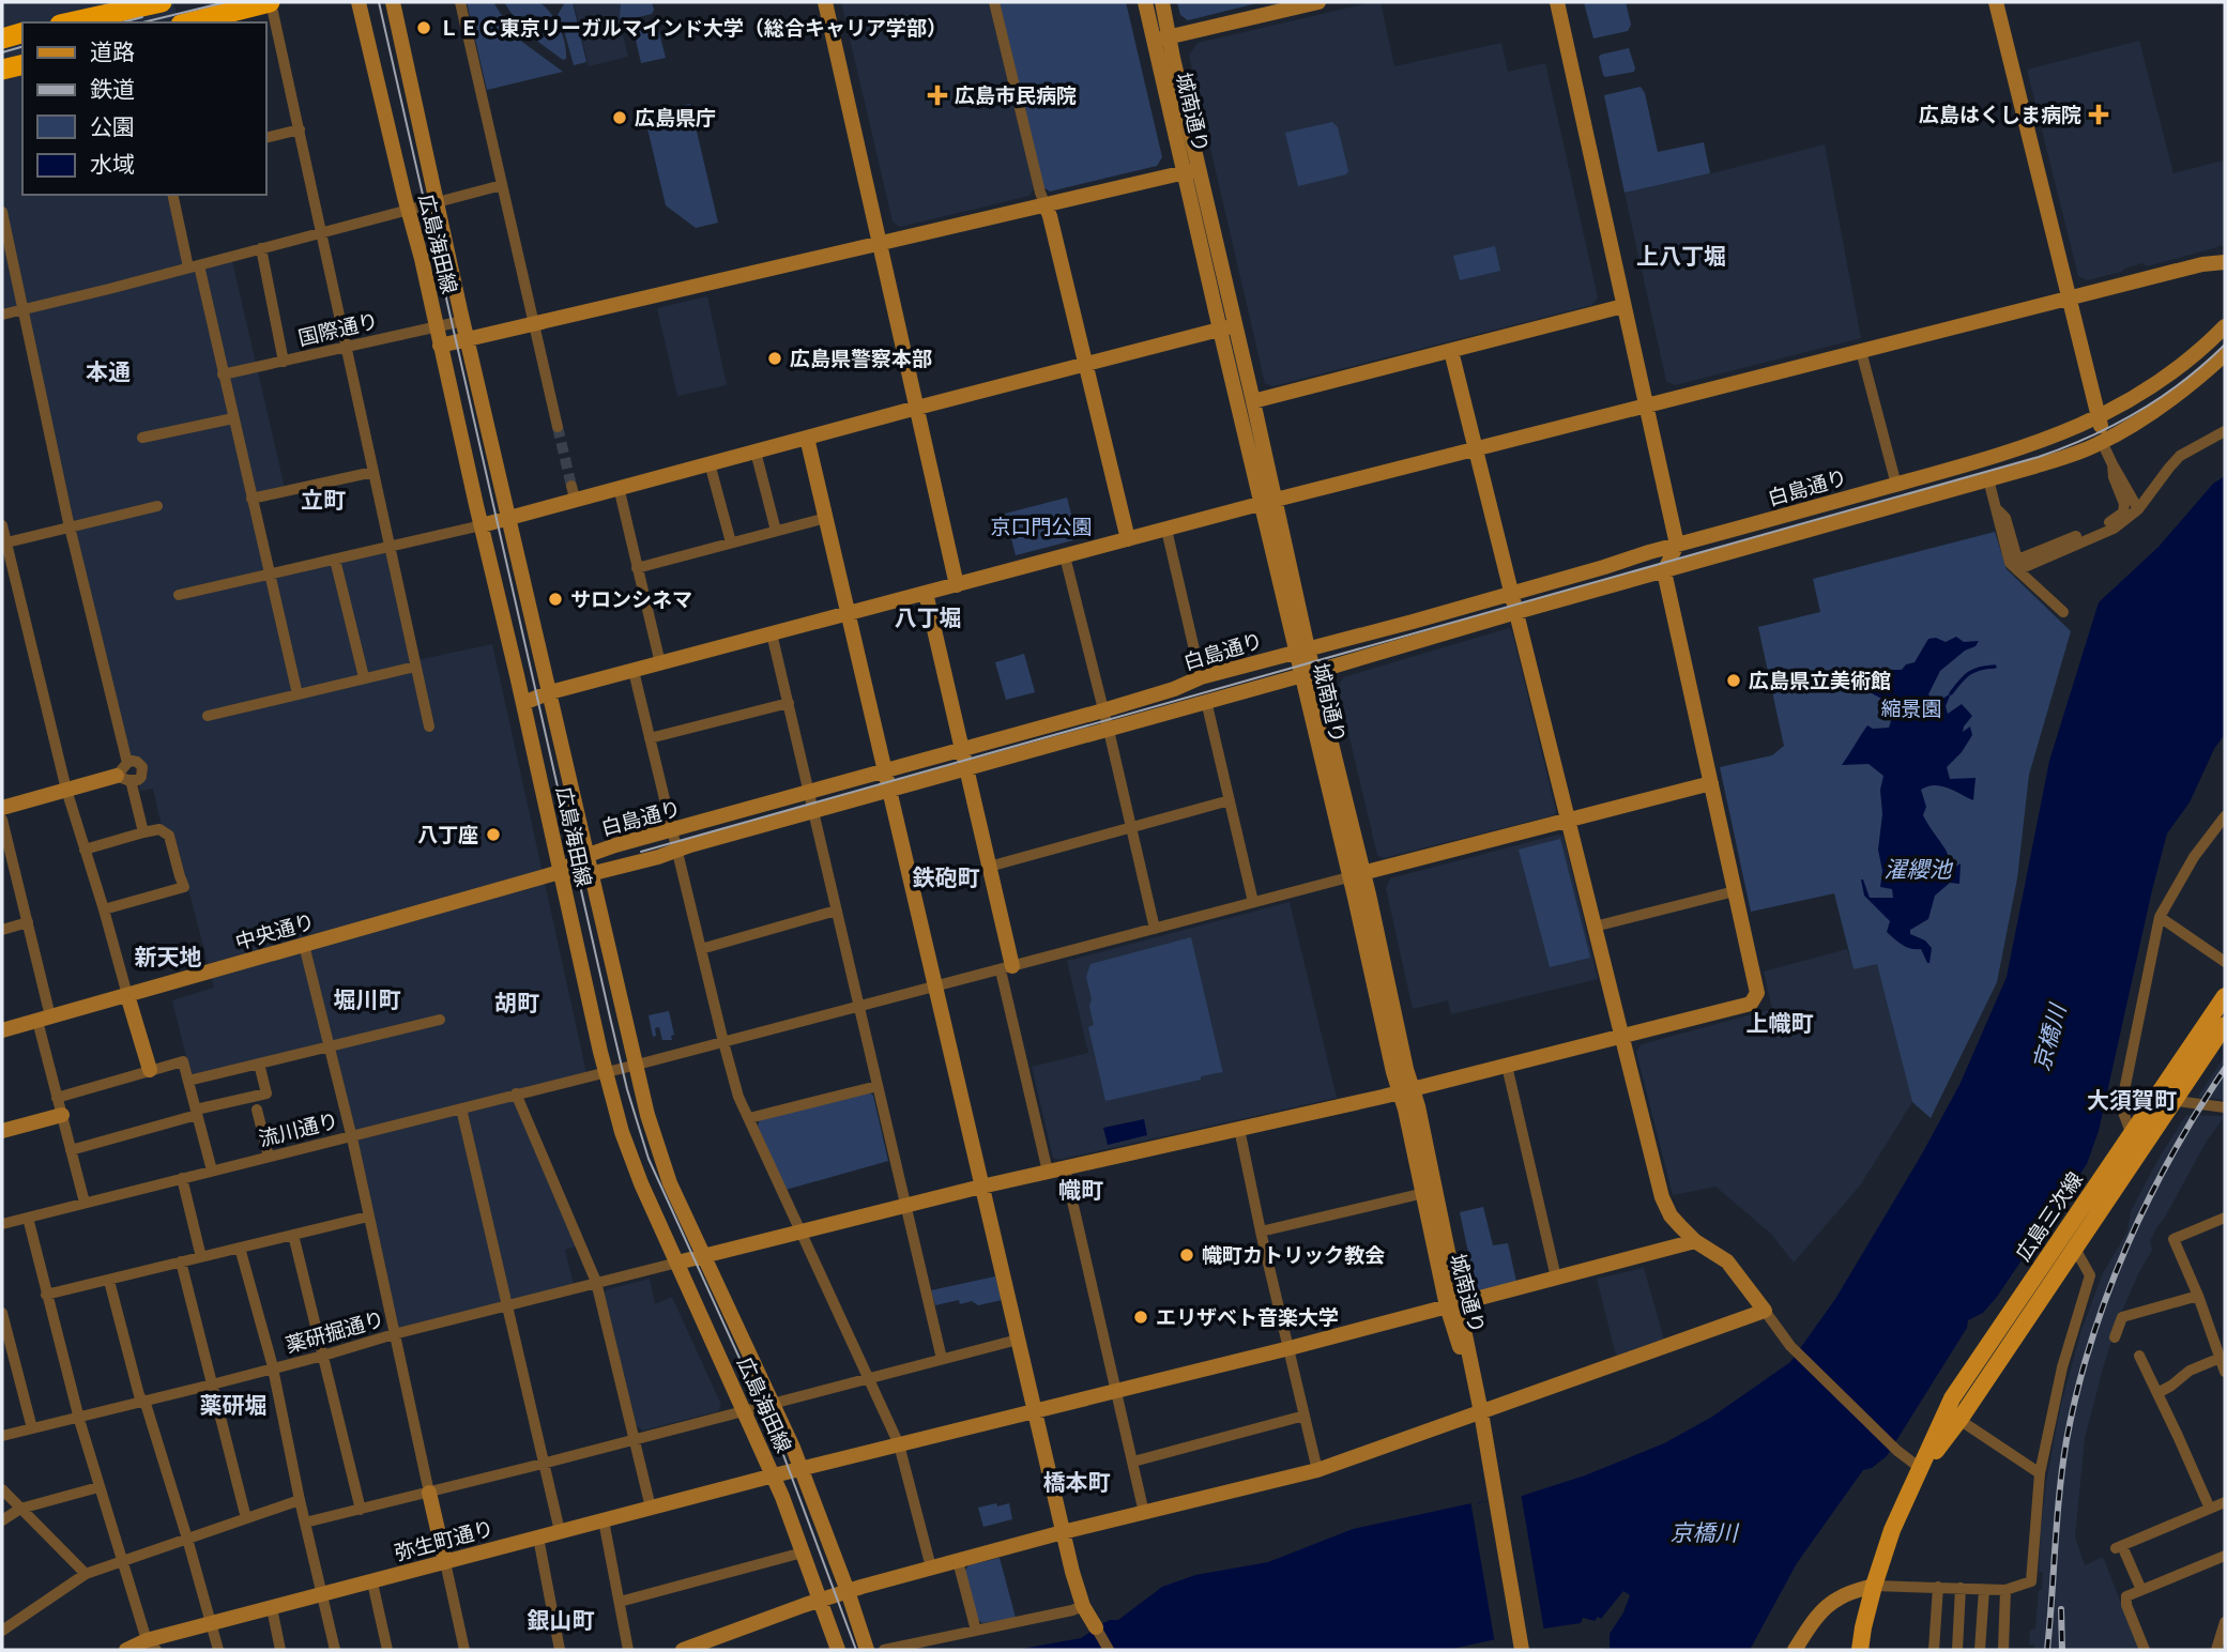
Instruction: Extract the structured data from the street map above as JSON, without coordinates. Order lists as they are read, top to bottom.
{
  "streets": {
    "main road": ["広島三次線"],
    "street": [
      "城南通り",
      "広島海田線",
      "国際通り",
      "白島通り",
      "中央通り",
      "流川通り",
      "薬研掘通り",
      "弥生町通り"
    ]
  },
  "crossings": [
    ["城南通り", "白島通り"],
    ["城南通り", "流川通り"],
    ["城南通り", "弥生町通り"],
    ["広島海田線", "国際通り"],
    ["広島海田線", "白島通り"],
    ["広島海田線", "中央通り"],
    ["広島海田線", "流川通り"],
    ["広島海田線", "薬研掘通り"],
    ["広島海田線", "弥生町通り"],
    ["白島通り", "中央通り"]
  ],
  "districts": [
    "上八丁堀",
    "本通",
    "立町",
    "八丁堀",
    "鉄砲町",
    "新天地",
    "堀川町",
    "胡町",
    "上幟町",
    "大須賀町",
    "幟町",
    "薬研堀",
    "橋本町",
    "銀山町"
  ],
  "water": ["濯纓池", "京橋川"],
  "parks": ["京口門公園", "縮景園"],
  "places": {
    "other": [
      "ＬＥＣ東京リーガルマインド大学（総合キャリア学部）",
      "広島県庁",
      "広島県警察本部",
      "サロンシネマ",
      "広島県立美術館",
      "八丁座",
      "幟町カトリック教会",
      "エリザベト音楽大学"
    ],
    "health": ["広島市民病院", "広島はくしま病院"]
  },
  "legend": [
    "道路",
    "鉄道",
    "公園",
    "水域"
  ]
}
